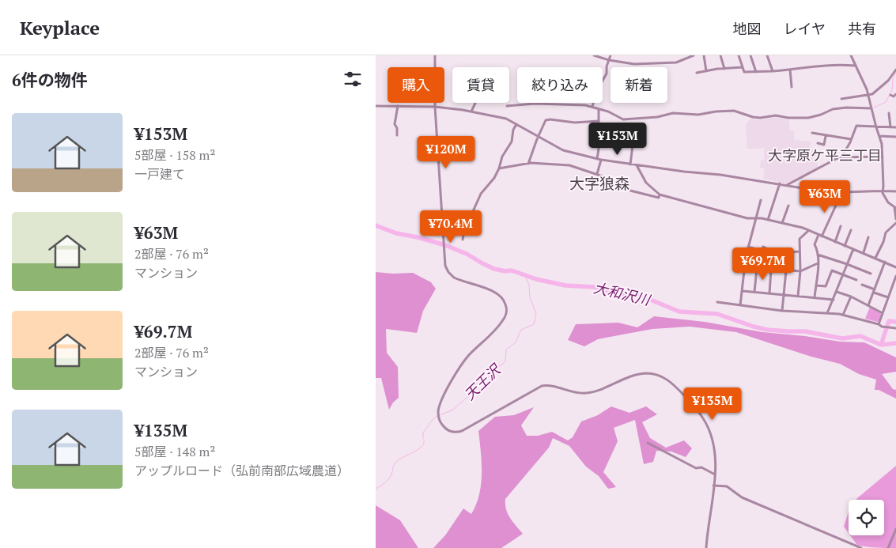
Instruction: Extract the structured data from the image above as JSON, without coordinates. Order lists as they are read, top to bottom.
{
  "districts": ["大字原ケ平三丁目", "大字狼森"],
  "water": ["大和沢川", "天王沢"],
  "page": {
    "header": "Keyplace",
    "nav": ["地図", "レイヤ", "共有"],
    "heading": "6件の物件",
    "chip": [
      "購入",
      "賃貸",
      "絞り込み",
      "新着"
    ],
    "list": [
      {
        "name": "¥153M",
        "note": "5部屋 · 158 m² · 一戸建て"
      },
      {
        "name": "¥63M",
        "note": "2部屋 · 76 m² · マンション"
      },
      {
        "name": "¥69.7M",
        "note": "2部屋 · 76 m² · マンション"
      },
      {
        "name": "¥135M",
        "note": "5部屋 · 148 m² · アップルロード（弘前南部広域農道）"
      }
    ],
    "price": [
      "¥153M",
      "¥120M",
      "¥63M",
      "¥70.4M",
      "¥69.7M",
      "¥135M"
    ]
  }
}
